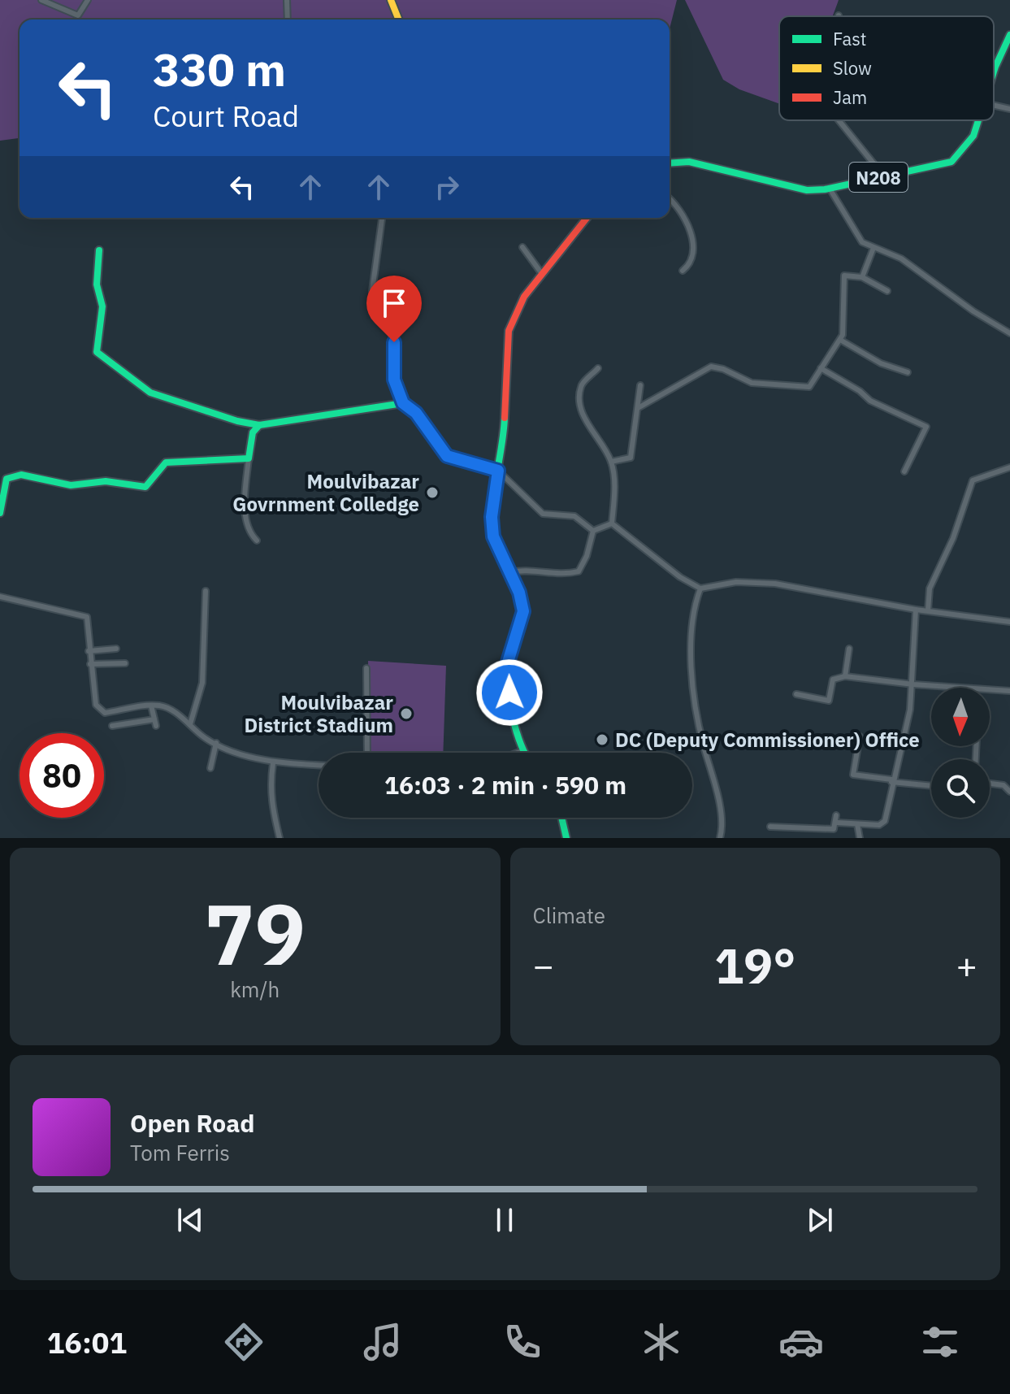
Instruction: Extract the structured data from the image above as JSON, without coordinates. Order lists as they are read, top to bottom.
{
  "streets": {
    "main road": ["N208"]
  },
  "places": ["Moulvibazar Govrnment Colledge", "Moulvibazar District Stadium", "DC (Deputy Commissioner) Office"],
  "legend": ["Fast", "Slow", "Jam"],
  "north": "bottom",
  "page": {
    "turn": ["330 m", "Court Road"],
    "limit": "80",
    "trip": "16:03 · 2 min · 590 m",
    "tile": [
      ["79", "km/h"],
      "Climate"
    ],
    "heat": ["−", "19°", "+"],
    "song": ["Open Road", "Tom Ferris"],
    "tabs": "16:01"
  }
}
